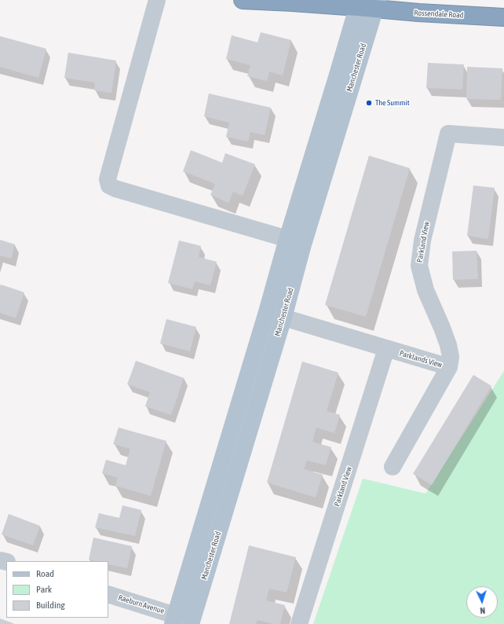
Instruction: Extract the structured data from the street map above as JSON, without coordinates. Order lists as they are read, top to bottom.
{
  "streets": {
    "highway": ["Rossendale Road"],
    "main road": ["Manchester Road"],
    "street": ["Parkland View", "Parklands View", "Raeburn Avenue"]
  },
  "crossings": [
    ["Rossendale Road", "Manchester Road"],
    ["Manchester Road", "Parklands View"],
    ["Manchester Road", "Raeburn Avenue"],
    ["Parkland View", "Parklands View"]
  ],
  "places": ["The Summit"],
  "legend": ["Road", "Park", "Building"],
  "north": "bottom"
}
